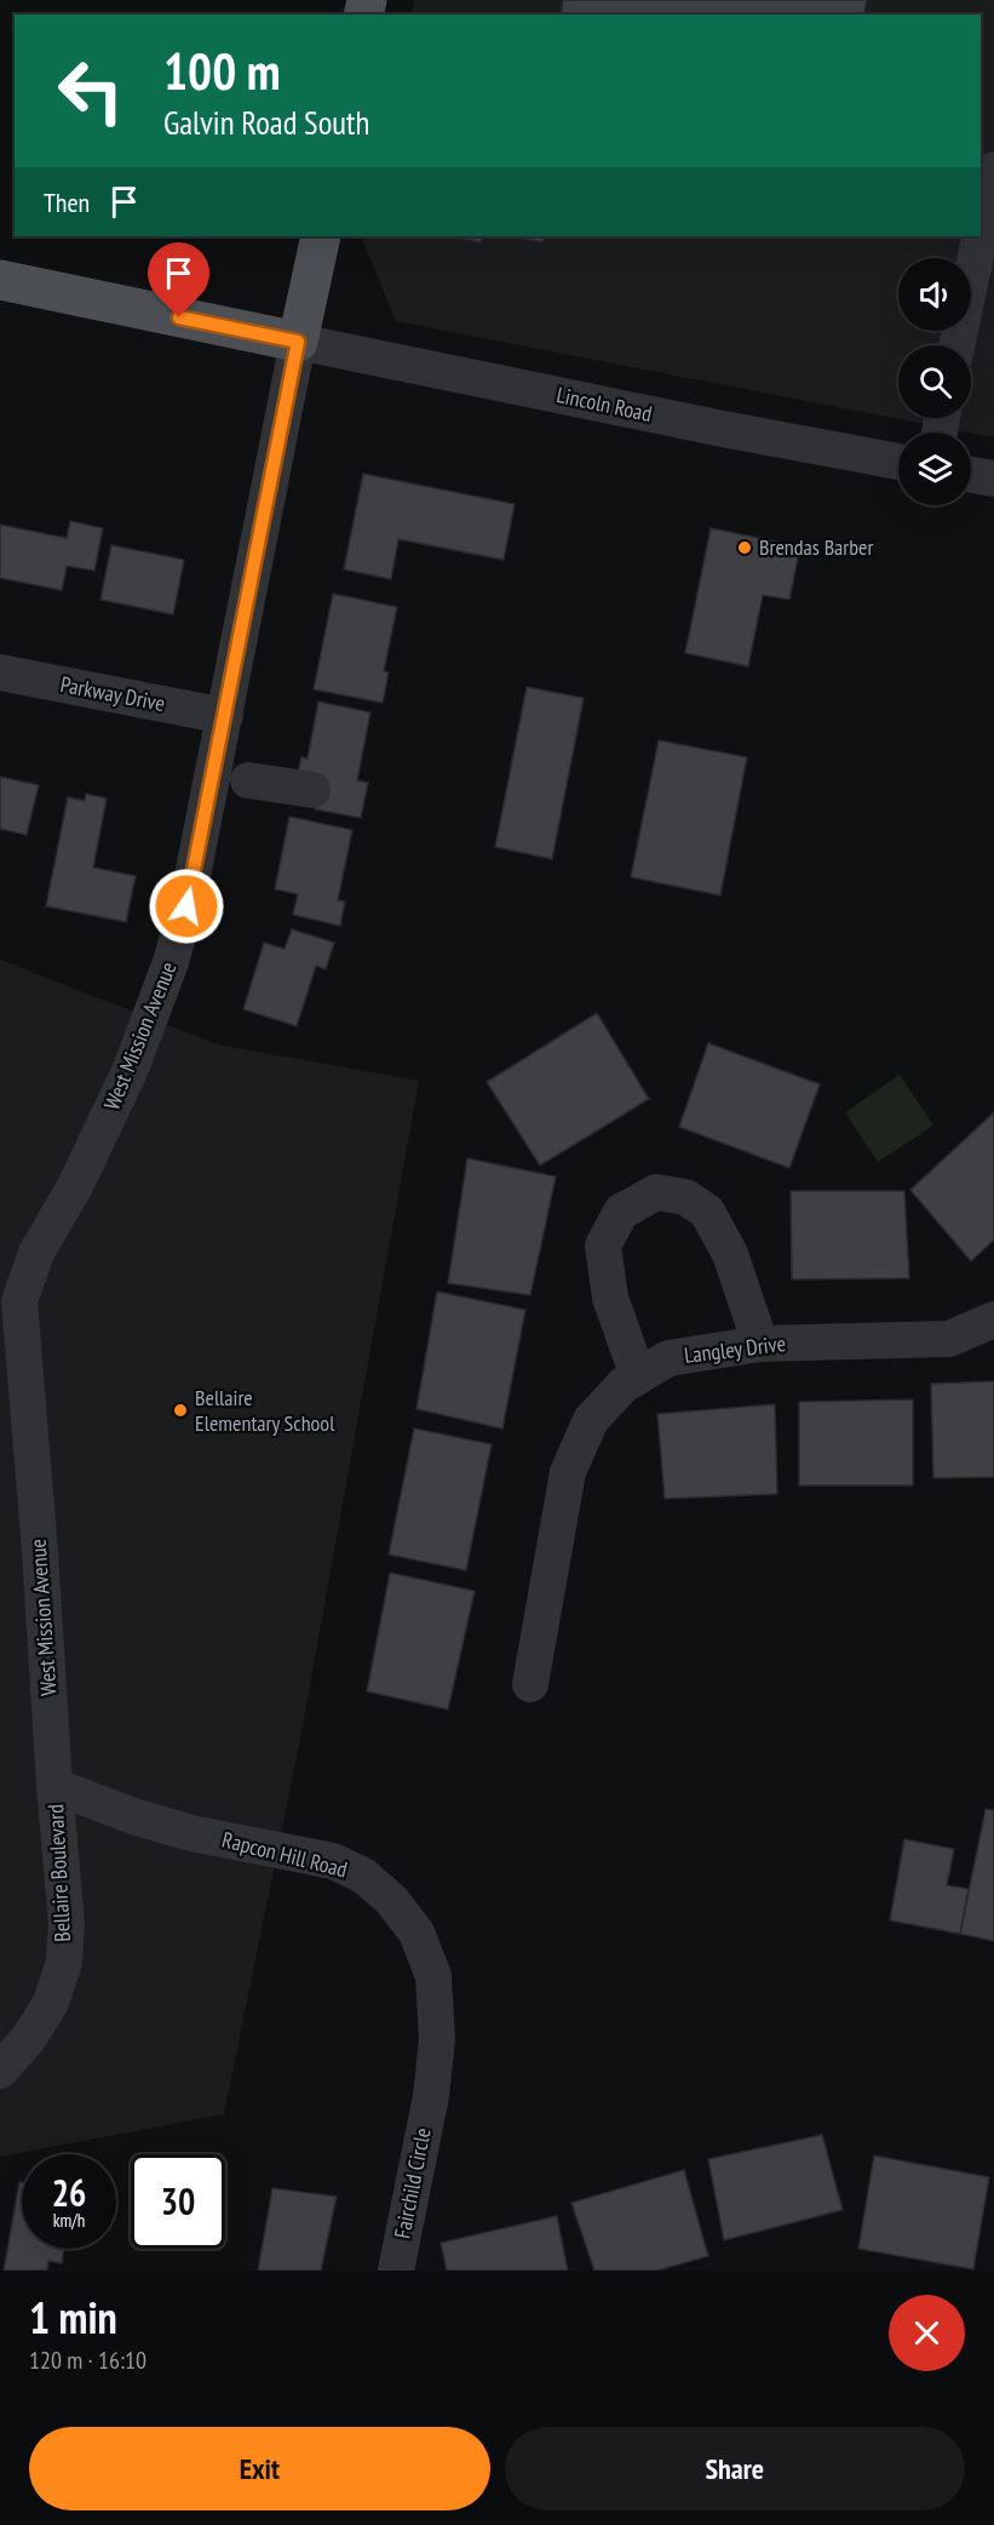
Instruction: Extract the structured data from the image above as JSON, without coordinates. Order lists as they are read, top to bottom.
{
  "streets": {
    "main road": ["West Mission Avenue"],
    "street": [
      "Lincoln Road",
      "Parkway Drive",
      "Langley Drive",
      "Rapcon Hill Road",
      "Bellaire Boulevard",
      "Fairchild Circle"
    ]
  },
  "crossings": [
    ["Lincoln Road", "West Mission Avenue"],
    ["Parkway Drive", "West Mission Avenue"],
    ["West Mission Avenue", "Rapcon Hill Road"],
    ["West Mission Avenue", "Bellaire Boulevard"],
    ["Rapcon Hill Road", "Bellaire Boulevard"],
    ["Rapcon Hill Road", "Fairchild Circle"]
  ],
  "places": ["Brendas Barber", "Bellaire Elementary School"],
  "page": {
    "turn": ["100 m", "Galvin Road South"],
    "then": "Then",
    "speed": "26 km/h",
    "limit": "30",
    "heading": ["1 min", "120 m · 16:10"],
    "buttons": ["Exit", "Share"]
  }
}
